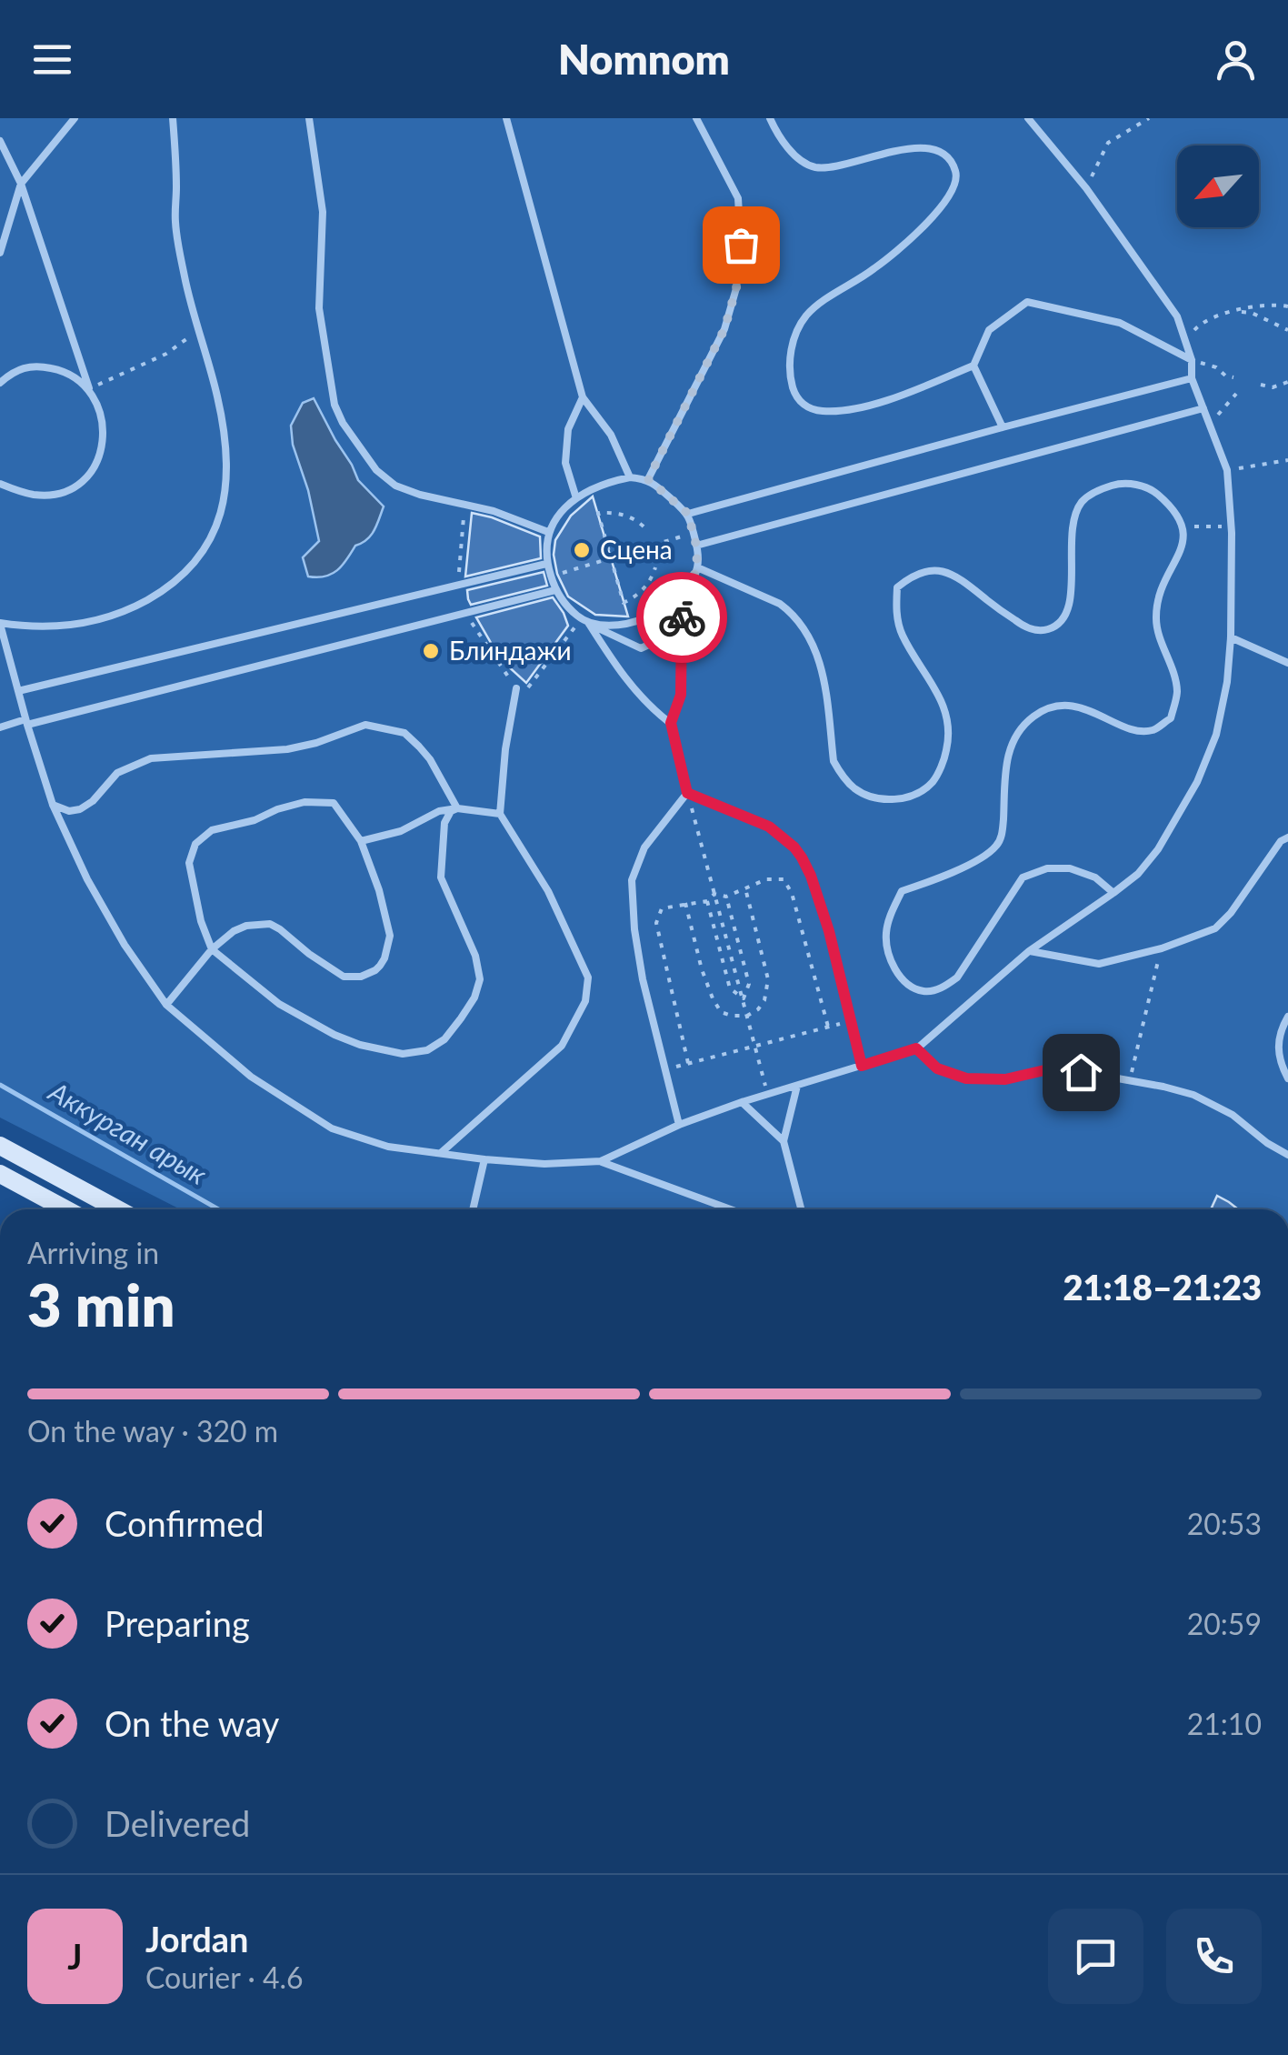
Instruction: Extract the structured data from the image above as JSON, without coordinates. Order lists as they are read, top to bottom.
{
  "water": ["Аккурган арык"],
  "places": ["Сцена", "Блиндажи"],
  "north": "bottom left",
  "page": {
    "header": "Nomnom",
    "heading": ["3 min", "Arriving in", "21:18–21:23"],
    "panel": ["Jordan", "Courier · 4.6"],
    "bar": "On the way · 320 m",
    "list": [
      ["Confirmed", "20:53"],
      ["Preparing", "20:59"],
      ["On the way", "21:10"],
      "Delivered"
    ],
    "round": "J"
  }
}
